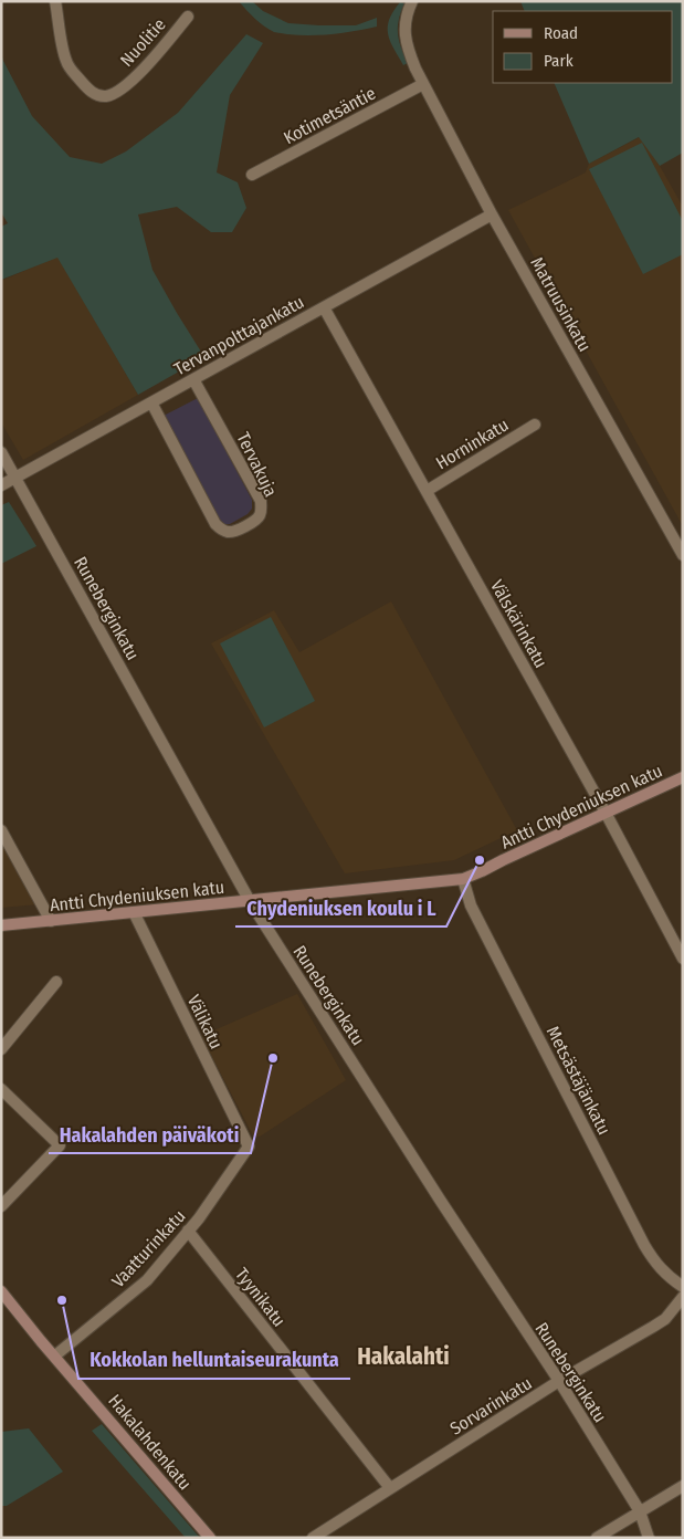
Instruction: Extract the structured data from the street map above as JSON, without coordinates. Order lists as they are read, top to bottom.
{
  "streets": {
    "main road": ["Antti Chydeniuksen katu", "Hakalahdenkatu"],
    "street": [
      "Nuolitie",
      "Kotimetsäntie",
      "Matruusinkatu",
      "Tervanpolttajankatu",
      "Horninkatu",
      "Tervakuja",
      "Runeberginkatu",
      "Välskärinkatu",
      "Välikatu",
      "Metsästäjänkatu",
      "Vaatturinkatu",
      "Tyynikatu",
      "Sorvarinkatu"
    ]
  },
  "crossings": [
    ["Kotimetsäntie", "Matruusinkatu"],
    ["Matruusinkatu", "Tervanpolttajankatu"],
    ["Tervanpolttajankatu", "Tervakuja"],
    ["Tervanpolttajankatu", "Runeberginkatu"],
    ["Tervanpolttajankatu", "Välskärinkatu"],
    ["Horninkatu", "Välskärinkatu"],
    ["Runeberginkatu", "Antti Chydeniuksen katu"],
    ["Runeberginkatu", "Sorvarinkatu"],
    ["Välskärinkatu", "Antti Chydeniuksen katu"],
    ["Antti Chydeniuksen katu", "Välikatu"],
    ["Antti Chydeniuksen katu", "Metsästäjänkatu"],
    ["Välikatu", "Vaatturinkatu"],
    ["Vaatturinkatu", "Tyynikatu"],
    ["Vaatturinkatu", "Hakalahdenkatu"],
    ["Tyynikatu", "Sorvarinkatu"]
  ],
  "districts": ["Hakalahti"],
  "places": ["Chydeniuksen koulu i L", "Hakalahden päiväkoti", "Kokkolan helluntaiseurakunta"],
  "legend": ["Road", "Park"]
}
